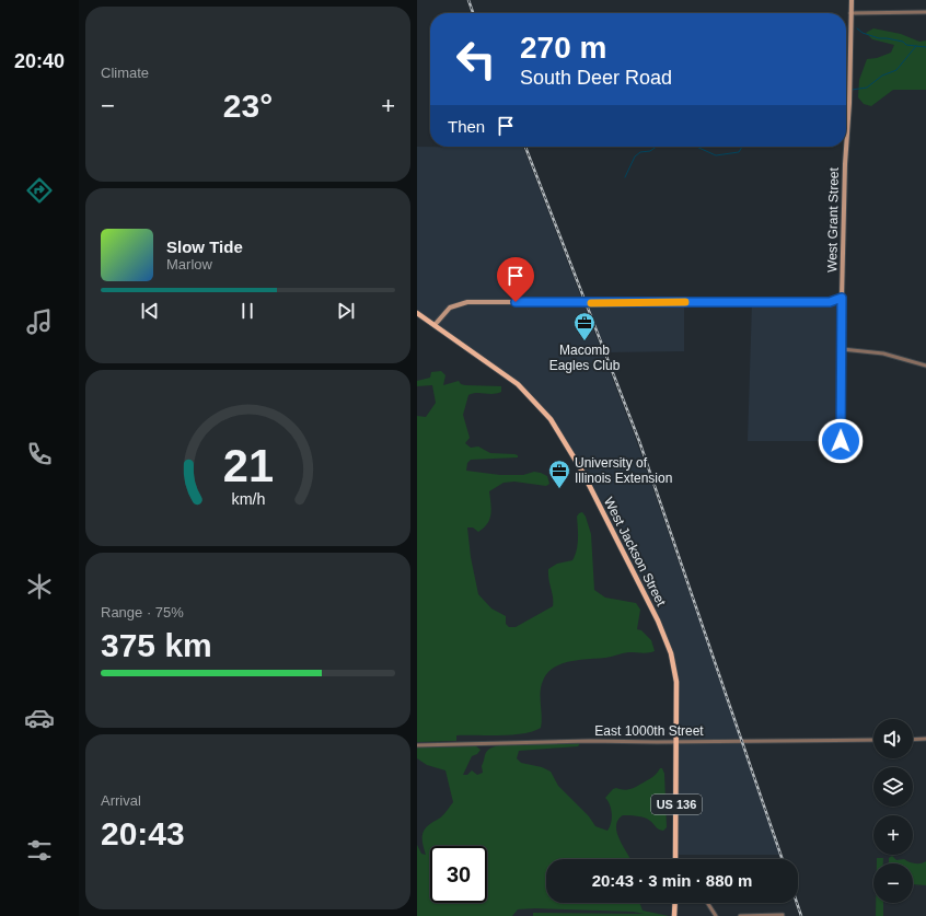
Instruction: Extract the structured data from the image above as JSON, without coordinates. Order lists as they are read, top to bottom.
{
  "streets": {
    "main road": ["West Grant Street", "West Jackson Street", "US 136"],
    "street": ["East 1000th Street"]
  },
  "crossings": [
    ["West Jackson Street", "East 1000th Street"],
    ["West Jackson Street", "US 136"],
    ["East 1000th Street", "US 136"]
  ],
  "places": {
    "office": ["Macomb Eagles Club", "University of Illinois Extension"]
  },
  "page": {
    "tabs": "20:40",
    "tile": [
      "Climate",
      ["Range · 75%", "375 km"],
      ["Arrival", "20:43"]
    ],
    "turn": ["270 m", "South Deer Road"],
    "heat": ["−", "23°", "+"],
    "then": "Then",
    "song": ["Slow Tide", "Marlow"],
    "map_buttons": ["+", "−"],
    "limit": "30",
    "trip": "20:43 · 3 min · 880 m",
    "gauge": ["21", "km/h"]
  }
}
